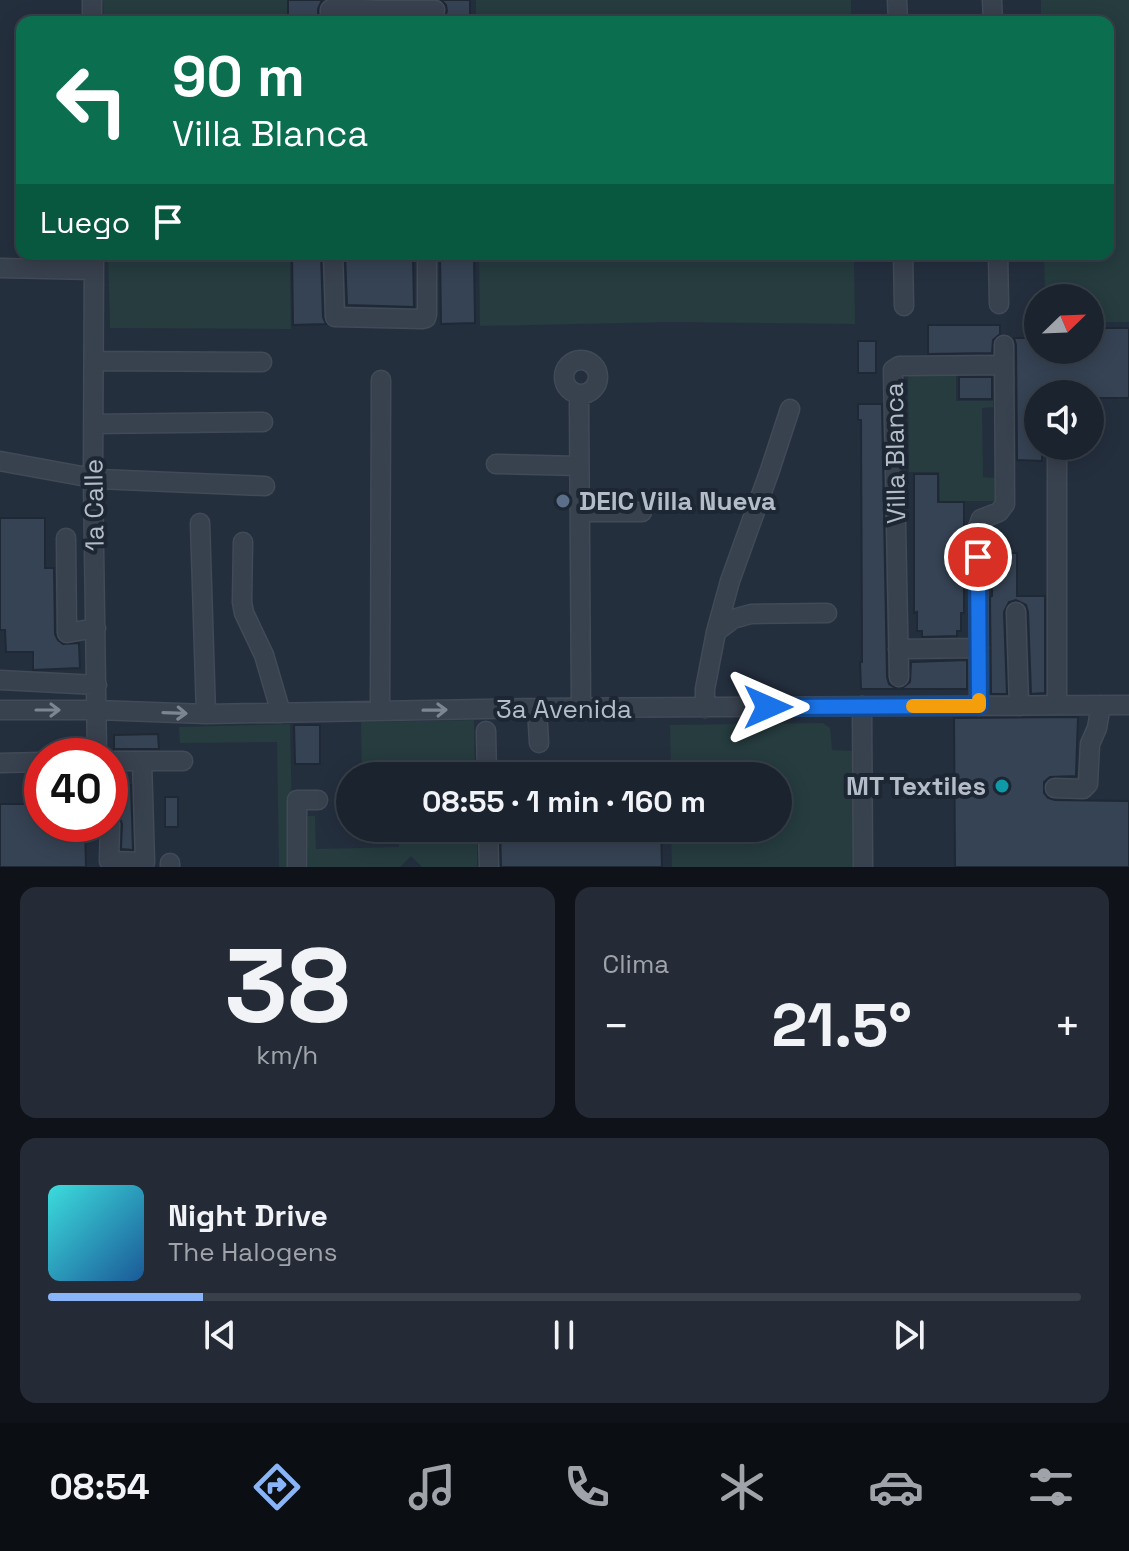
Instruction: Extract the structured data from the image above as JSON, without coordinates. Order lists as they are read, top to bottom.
{
  "streets": {
    "street": ["Villa Blanca", "1a Calle", "3a Avenida"]
  },
  "crossings": [
    ["1a Calle", "3a Avenida"]
  ],
  "places": ["DEIC Villa Nueva", "MT Textiles"],
  "north": "top right",
  "page": {
    "turn": ["90 m", "Villa Blanca"],
    "then": "Luego",
    "limit": "40",
    "trip": "08:55 · 1 min · 160 m",
    "tile": [
      ["38", "km/h"],
      "Clima"
    ],
    "heat": ["−", "21.5°", "+"],
    "song": ["Night Drive", "The Halogens"],
    "tabs": "08:54"
  }
}
